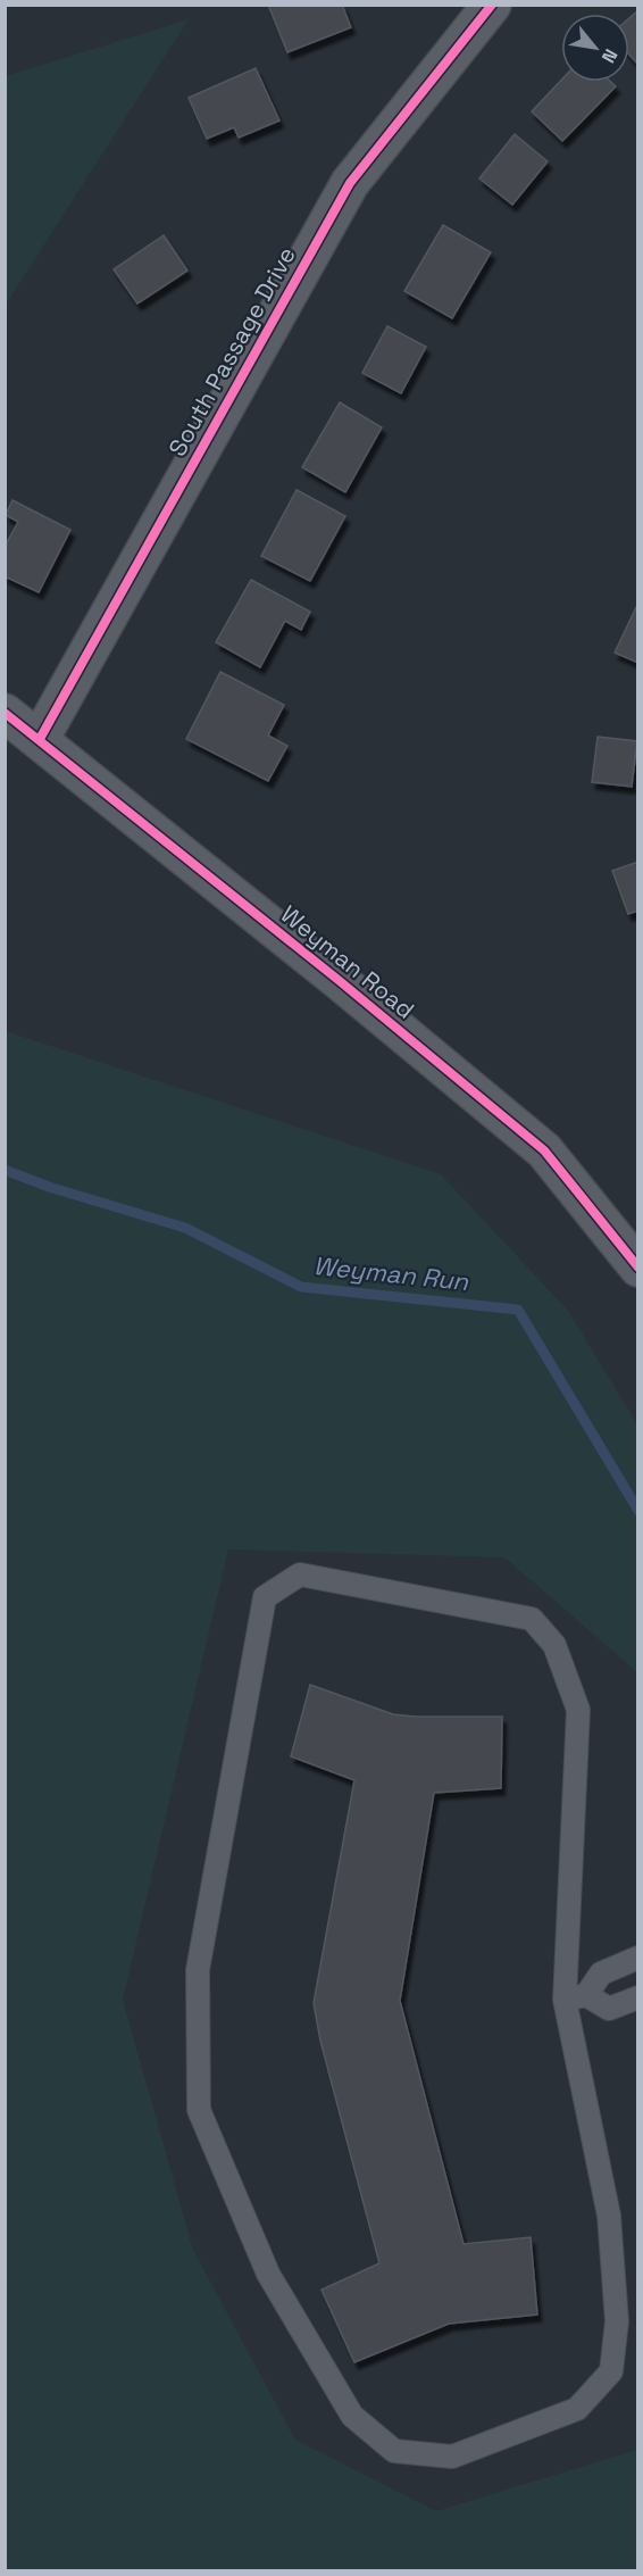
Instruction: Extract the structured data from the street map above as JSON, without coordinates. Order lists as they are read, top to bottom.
{
  "streets": {
    "street": ["South Passage Drive", "Weyman Road"]
  },
  "crossings": [
    ["South Passage Drive", "Weyman Road"]
  ],
  "water": ["Weyman Run"],
  "north": "bottom right"
}
